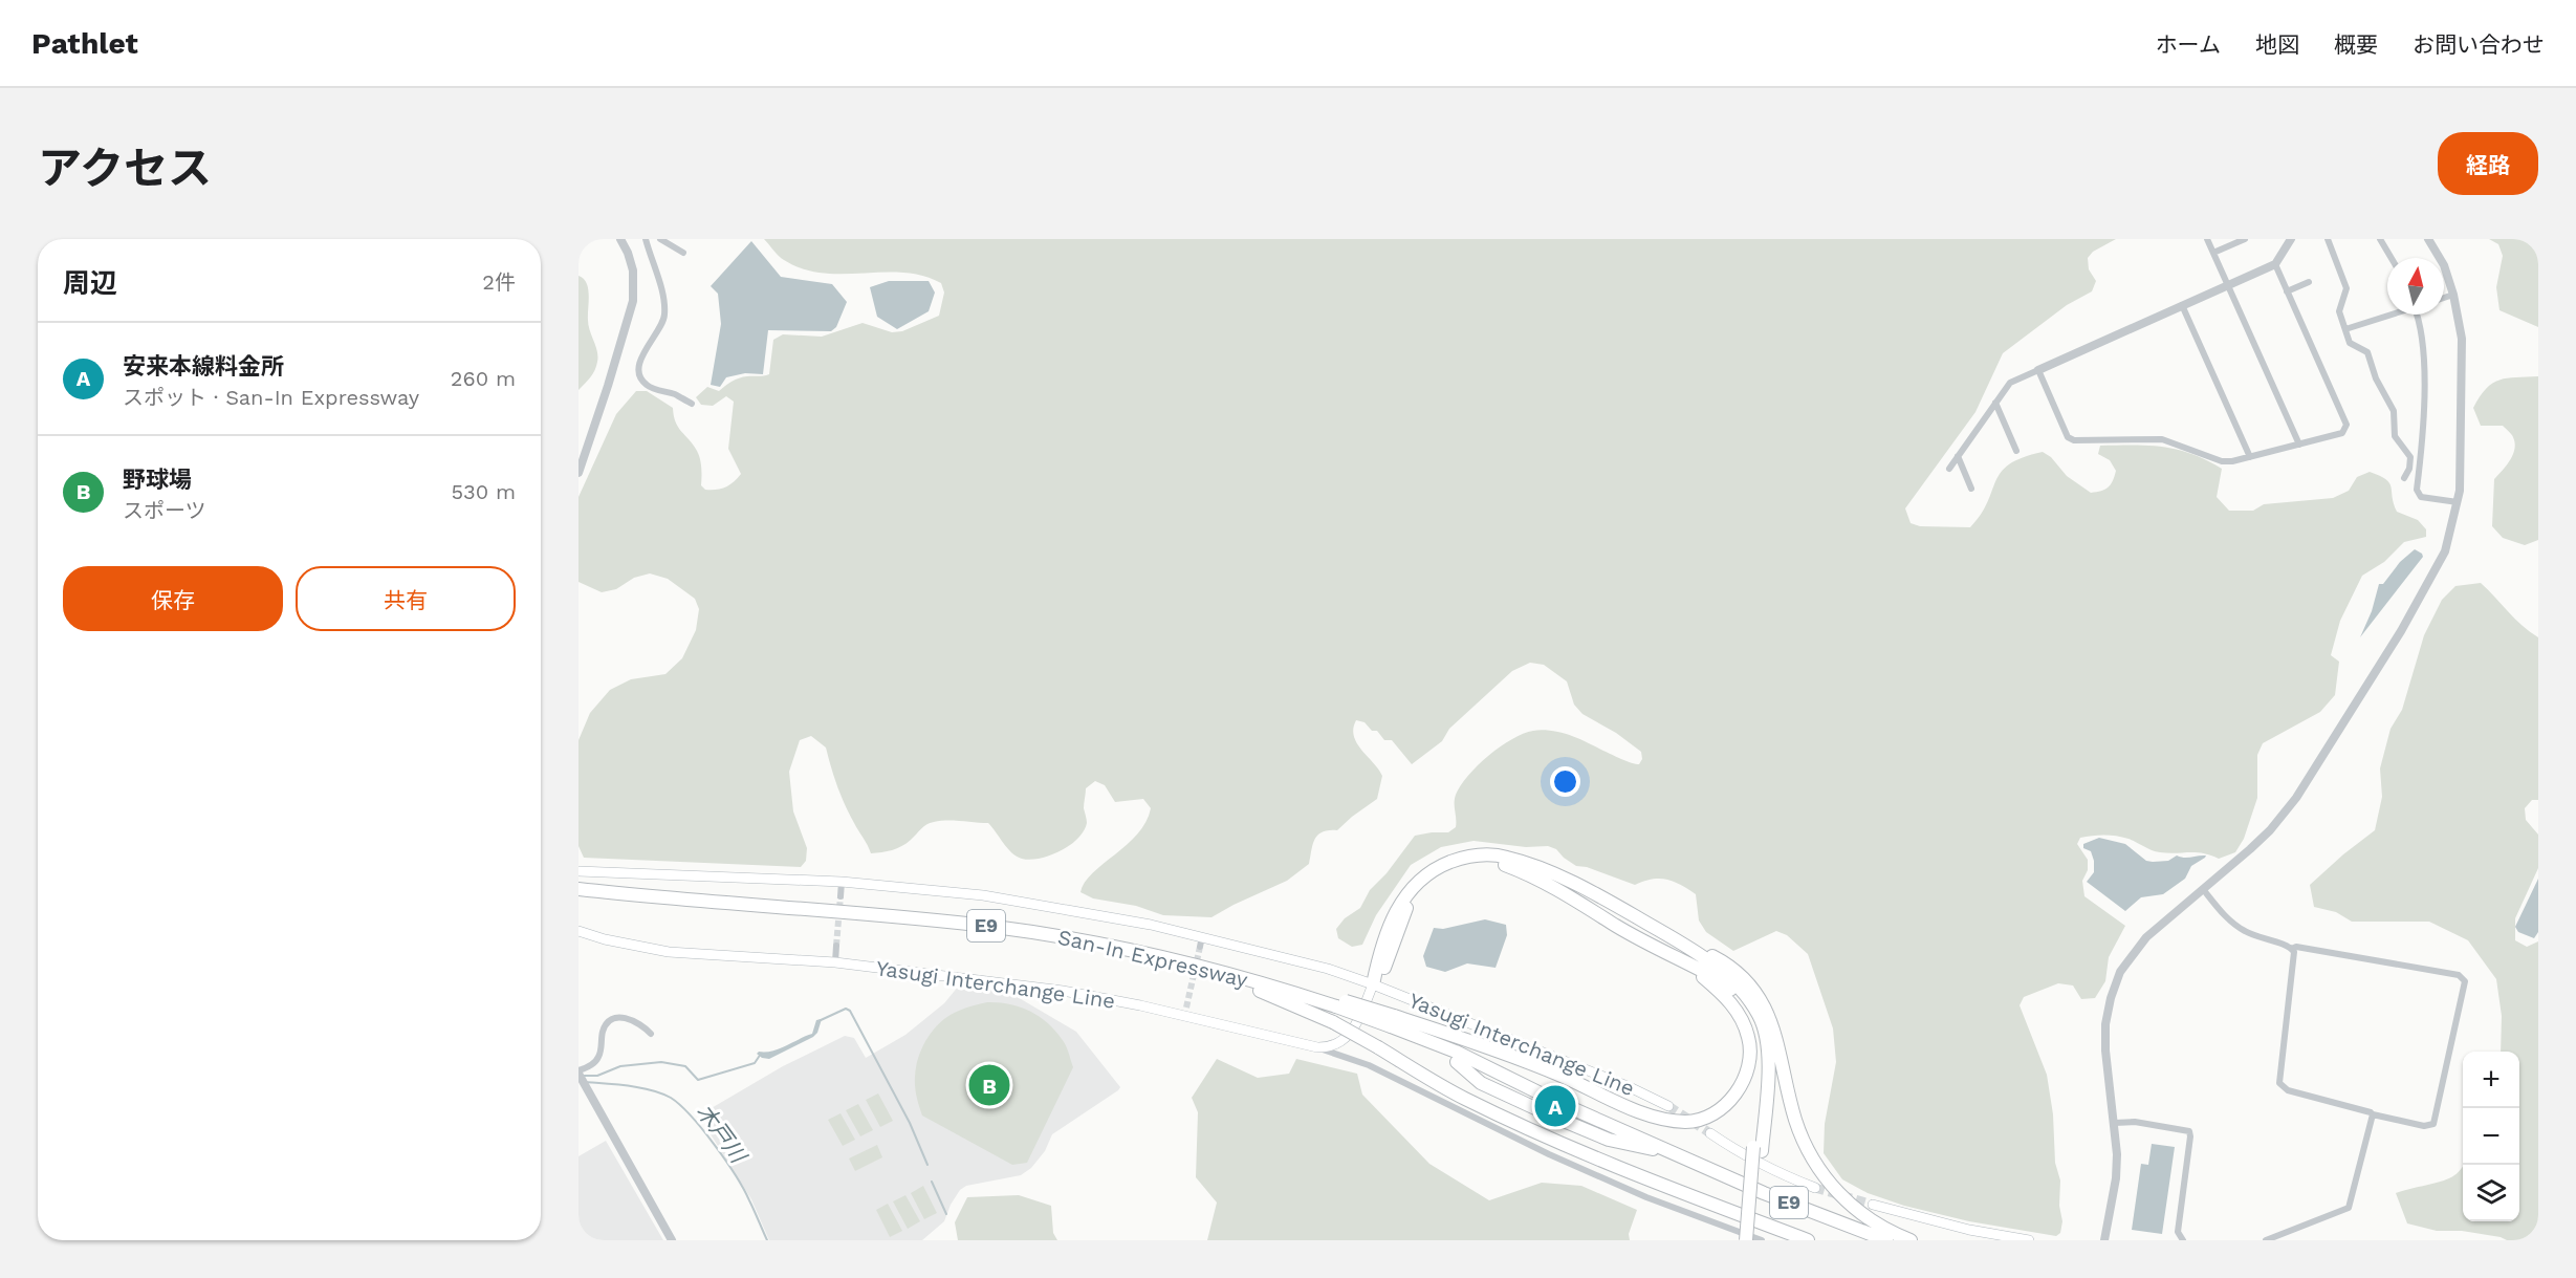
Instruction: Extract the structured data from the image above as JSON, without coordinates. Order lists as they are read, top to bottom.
{
  "streets": {
    "highway": ["E9", "San-In Expressway"],
    "main road": ["Yasugi Interchange Line"]
  },
  "water": ["木戸川"],
  "north": "top",
  "page": {
    "header": "Pathlet",
    "nav": [
      "ホーム",
      "地図",
      "概要",
      "お問い合わせ"
    ],
    "title": "アクセス",
    "buttons": [
      "経路",
      ["保存", "共有"]
    ],
    "heading": ["周辺", "2件"],
    "list": [
      {
        "mark": "A",
        "name": "安来本線料金所",
        "note": "スポット · San-In Expressway",
        "value": "260 m"
      },
      {
        "mark": "B",
        "name": "野球場",
        "note": "スポーツ",
        "value": "530 m"
      }
    ],
    "map_buttons": ["+", "−"],
    "pins": ["B", "A"]
  }
}
